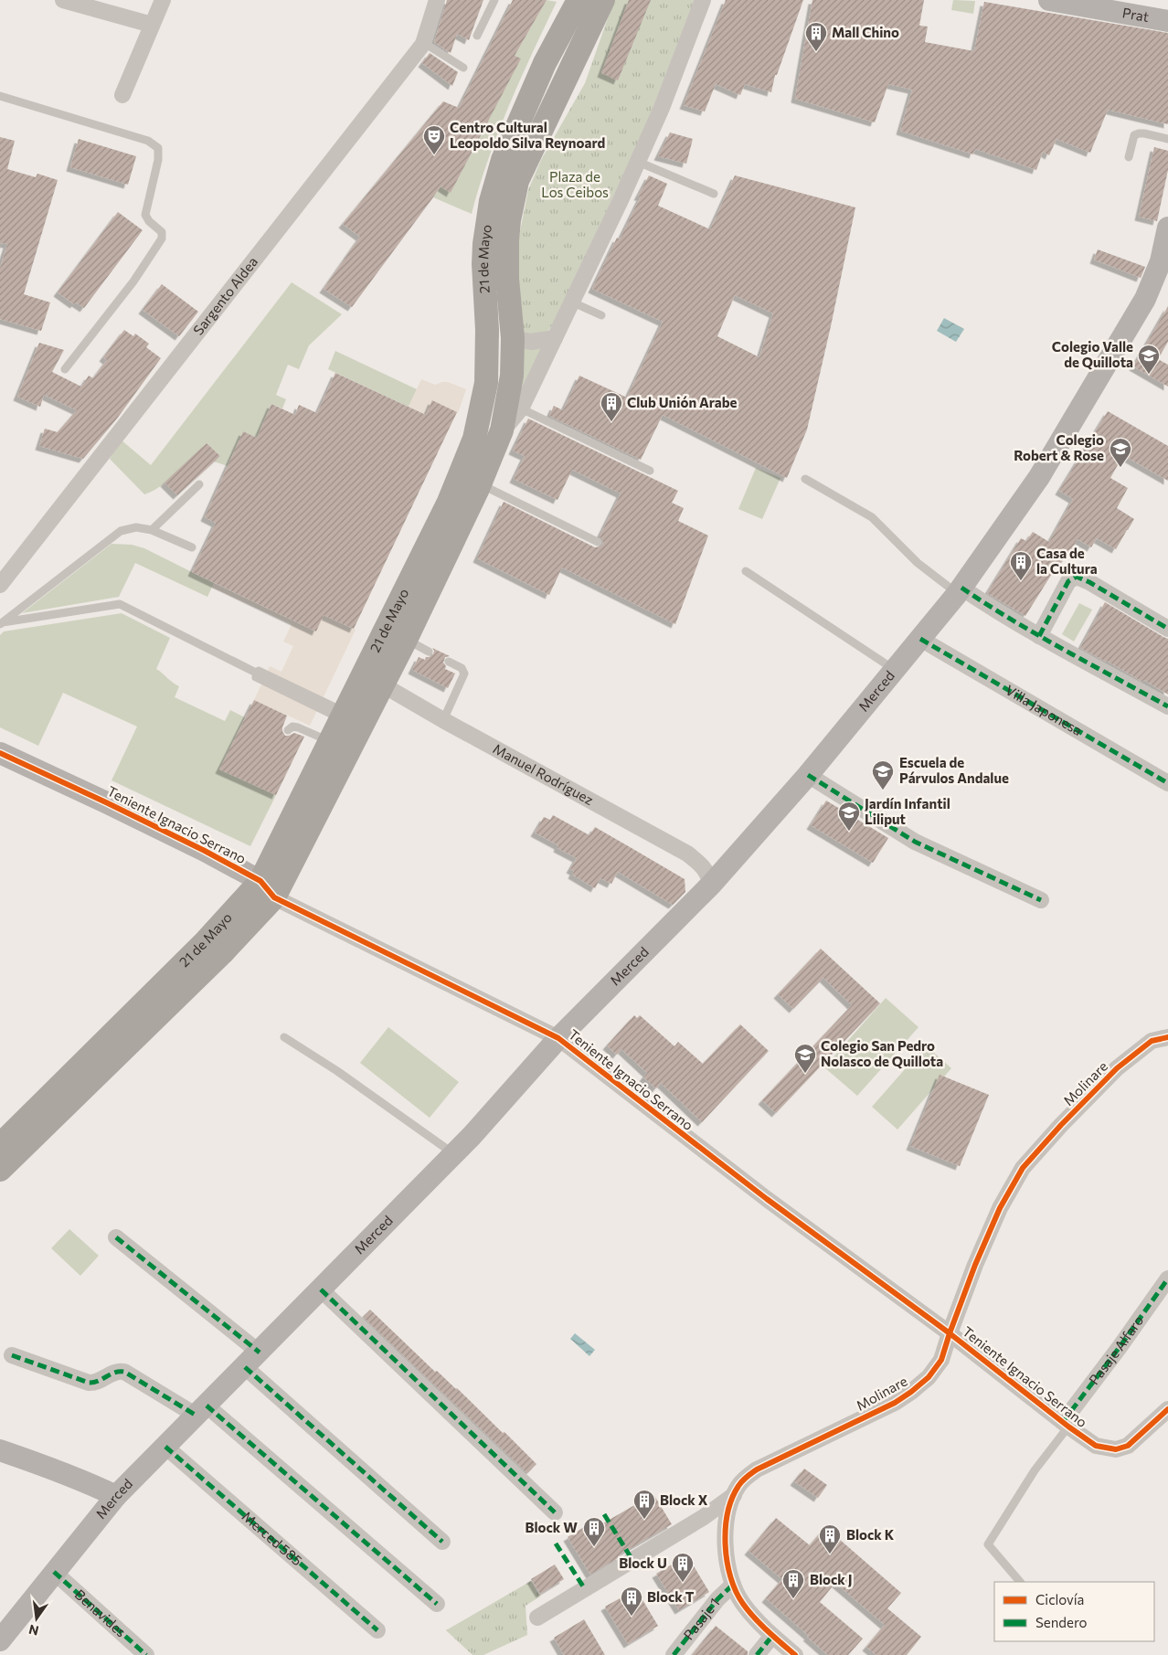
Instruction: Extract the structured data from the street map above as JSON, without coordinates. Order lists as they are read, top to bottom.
{
  "streets": {
    "main road": [
      "Prat",
      "21 de Mayo",
      "Merced",
      "Teniente Ignacio Serrano"
    ],
    "street": [
      "Sargento Aldea",
      "Villa Japonesa",
      "Manuel Rodríguez",
      "Molinare",
      "Pasaje Alfaro",
      "Merced 585",
      "Benavides",
      "Pasaje 1"
    ]
  },
  "crossings": [
    ["21 de Mayo", "Manuel Rodríguez"],
    ["21 de Mayo", "Teniente Ignacio Serrano"],
    ["Merced", "Villa Japonesa"],
    ["Merced", "Manuel Rodríguez"],
    ["Merced", "Teniente Ignacio Serrano"],
    ["Merced", "Merced 585"],
    ["Merced", "Benavides"],
    ["Teniente Ignacio Serrano", "Molinare"],
    ["Teniente Ignacio Serrano", "Pasaje Alfaro"],
    ["Molinare", "Pasaje 1"]
  ],
  "parks": ["Plaza de Los Ceibos"],
  "places": {
    "building": [
      "Mall Chino",
      "Club Unión Arabe",
      "Casa de la Cultura",
      "Block X",
      "Block W",
      "Block K",
      "Block U",
      "Block J",
      "Block T"
    ],
    "theatre": ["Centro Cultural Leopoldo Silva Reynoard"],
    "school or university": [
      "Colegio Valle de Quillota",
      "Colegio Robert & Rose",
      "Escuela de Párvulos Andalue",
      "Jardín Infantil Liliput",
      "Colegio San Pedro Nolasco de Quillota"
    ]
  },
  "legend": ["Ciclovía", "Sendero"],
  "north": "bottom"
}
